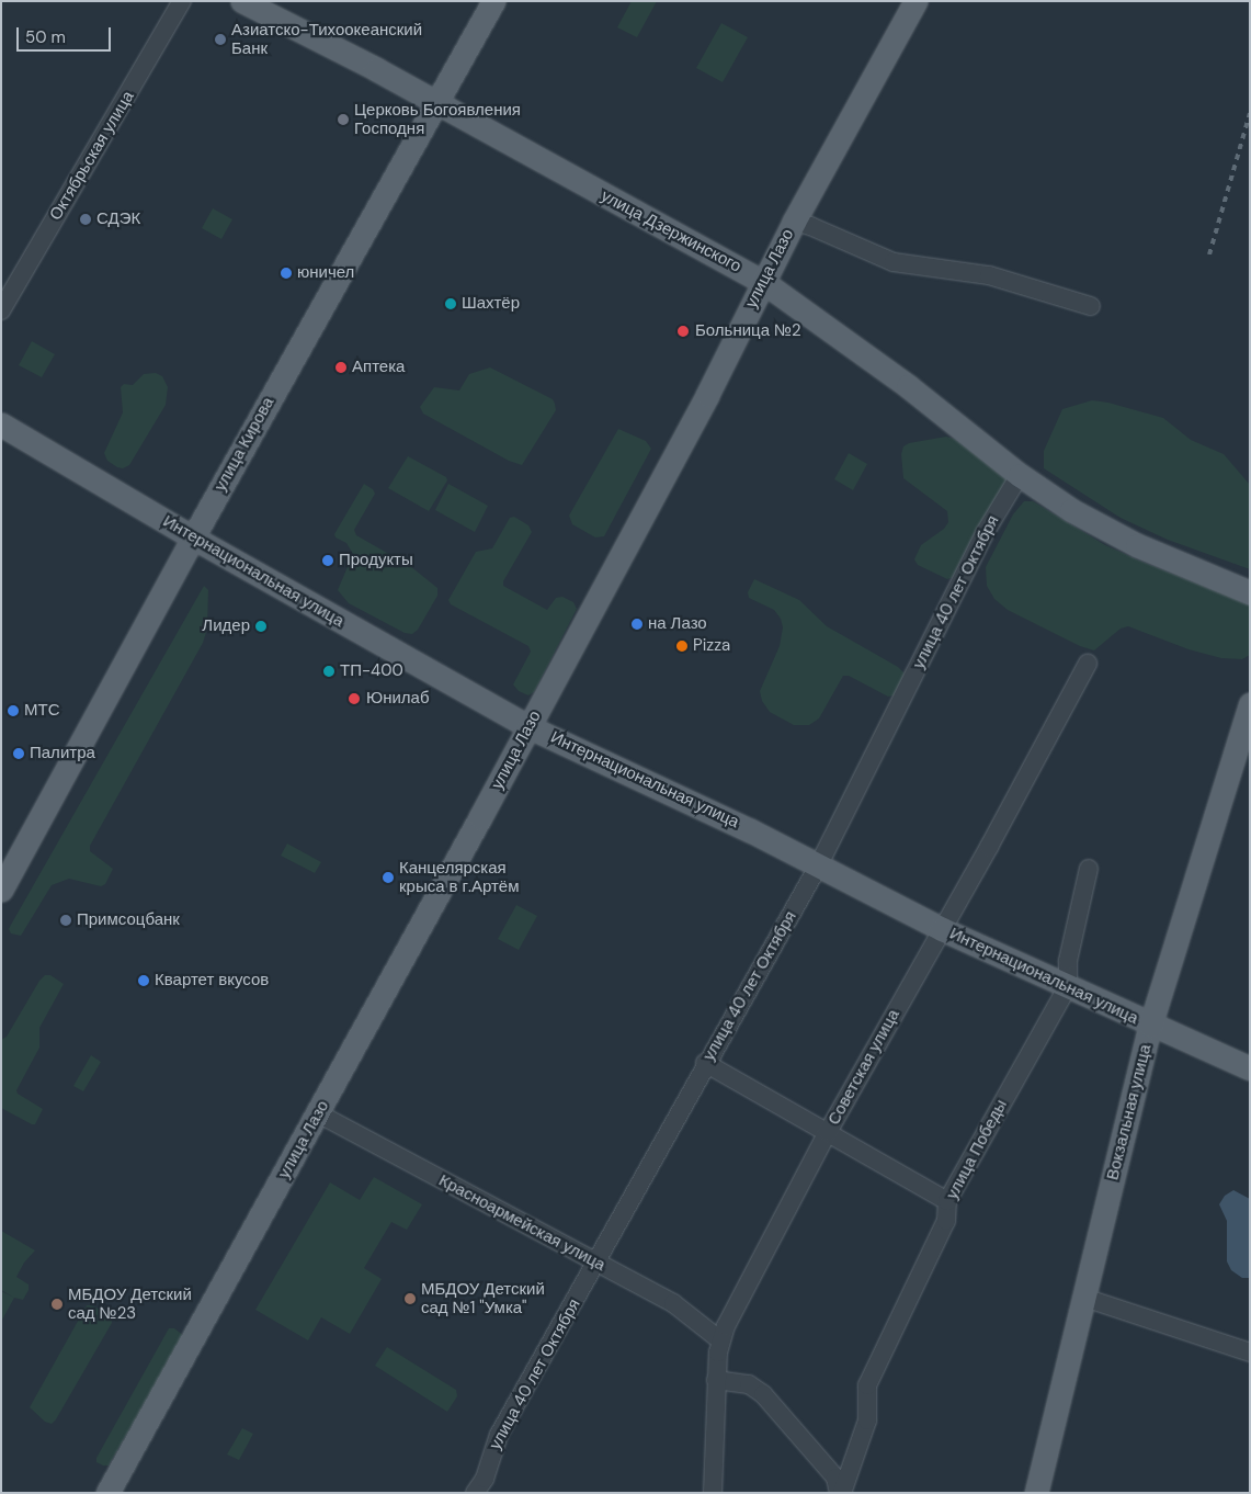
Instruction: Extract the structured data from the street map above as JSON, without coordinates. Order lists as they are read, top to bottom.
{
  "streets": {
    "main road": [
      "улица Дзержинского",
      "улица Лазо",
      "улица Кирова",
      "Интернациональная улица",
      "Вокзальная улица"
    ],
    "street": [
      "Октябрьская улица",
      "улица 40 лет Октября",
      "Советская улица",
      "улица Победы",
      "Красноармейская улица"
    ]
  },
  "crossings": [
    ["улица Дзержинского", "улица Лазо"],
    ["улица Дзержинского", "улица Кирова"],
    ["улица Дзержинского", "улица 40 лет Октября"],
    ["улица Лазо", "Интернациональная улица"],
    ["улица Лазо", "Красноармейская улица"],
    ["улица Кирова", "Интернациональная улица"],
    ["Интернациональная улица", "улица 40 лет Октября"],
    ["Интернациональная улица", "Советская улица"],
    ["Интернациональная улица", "Вокзальная улица"],
    ["Интернациональная улица", "улица Победы"],
    ["улица 40 лет Октября", "Красноармейская улица"],
    ["Советская улица", "Красноармейская улица"]
  ],
  "places": [
    "Азиатско-Тихоокеанский Банк",
    "Церковь Богоявления Господня",
    "СДЭК",
    "юничел",
    "Шахтёр",
    "Больница №2",
    "Аптека",
    "Продукты",
    "на Лазо",
    "Лидер",
    "Pizza",
    "ТП-400",
    "Юнилаб",
    "МТС",
    "Палитра",
    "Канцелярская крыса в г.Артём",
    "Примсоцбанк",
    "Квартет вкусов",
    "МБДОУ Детский сад №1 \"Умка\"",
    "МБДОУ Детский сад №23"
  ],
  "scale_bar": "50 m"
}
